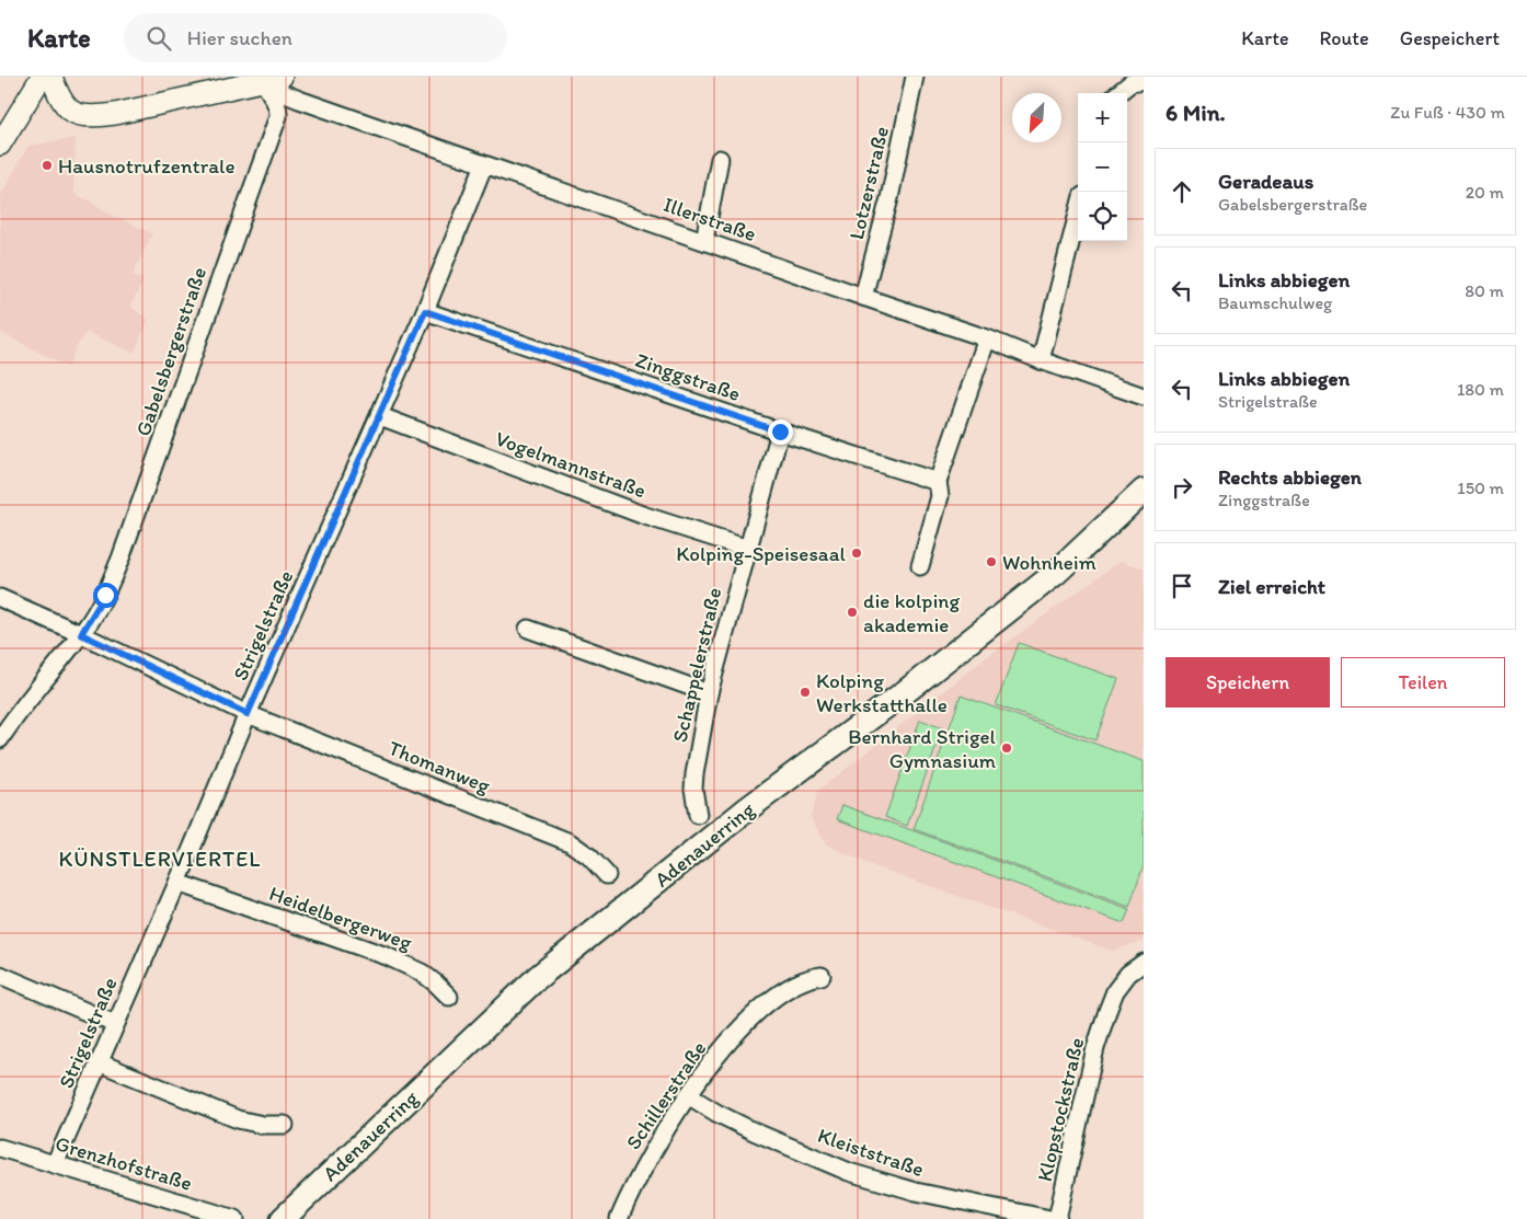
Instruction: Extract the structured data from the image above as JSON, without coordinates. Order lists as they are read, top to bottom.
{
  "streets": {
    "main road": ["Adenauerring"],
    "street": [
      "Lotzerstraße",
      "Illerstraße",
      "Gabelsbergerstraße",
      "Zinggstraße",
      "Vogelmannstraße",
      "Strigelstraße",
      "Schappelerstraße",
      "Thomanweg",
      "Heidelbergerweg",
      "Schillerstraße",
      "Klopstockstraße",
      "Kleiststraße",
      "Grenzhofstraße"
    ]
  },
  "crossings": [
    ["Lotzerstraße", "Illerstraße"],
    ["Illerstraße", "Gabelsbergerstraße"],
    ["Illerstraße", "Strigelstraße"],
    ["Gabelsbergerstraße", "Thomanweg"],
    ["Zinggstraße", "Strigelstraße"],
    ["Zinggstraße", "Schappelerstraße"],
    ["Vogelmannstraße", "Strigelstraße"],
    ["Vogelmannstraße", "Schappelerstraße"],
    ["Strigelstraße", "Thomanweg"],
    ["Strigelstraße", "Heidelbergerweg"],
    ["Strigelstraße", "Grenzhofstraße"],
    ["Schillerstraße", "Kleiststraße"]
  ],
  "districts": ["KÜNSTLERVIERTEL"],
  "places": [
    "Hausnotrufzentrale",
    "Kolping-Speisesaal",
    "Wohnheim",
    "die kolping akademie",
    "Kolping Werkstatthalle",
    "Bernhard Strigel Gymnasium"
  ],
  "north": "bottom left",
  "page": {
    "header": "Karte",
    "search": "Hier suchen",
    "nav": ["Karte", "Route", "Gespeichert"],
    "heading": ["6 Min.", "Zu Fuß · 430 m"],
    "map_buttons": ["+", "−"],
    "list": [
      ["Geradeaus", "Gabelsbergerstraße", "20 m"],
      ["Links abbiegen", "Baumschulweg", "80 m"],
      ["Links abbiegen", "Strigelstraße", "180 m"],
      ["Rechts abbiegen", "Zinggstraße", "150 m"],
      "Ziel erreicht"
    ],
    "buttons": ["Speichern", "Teilen"]
  }
}
